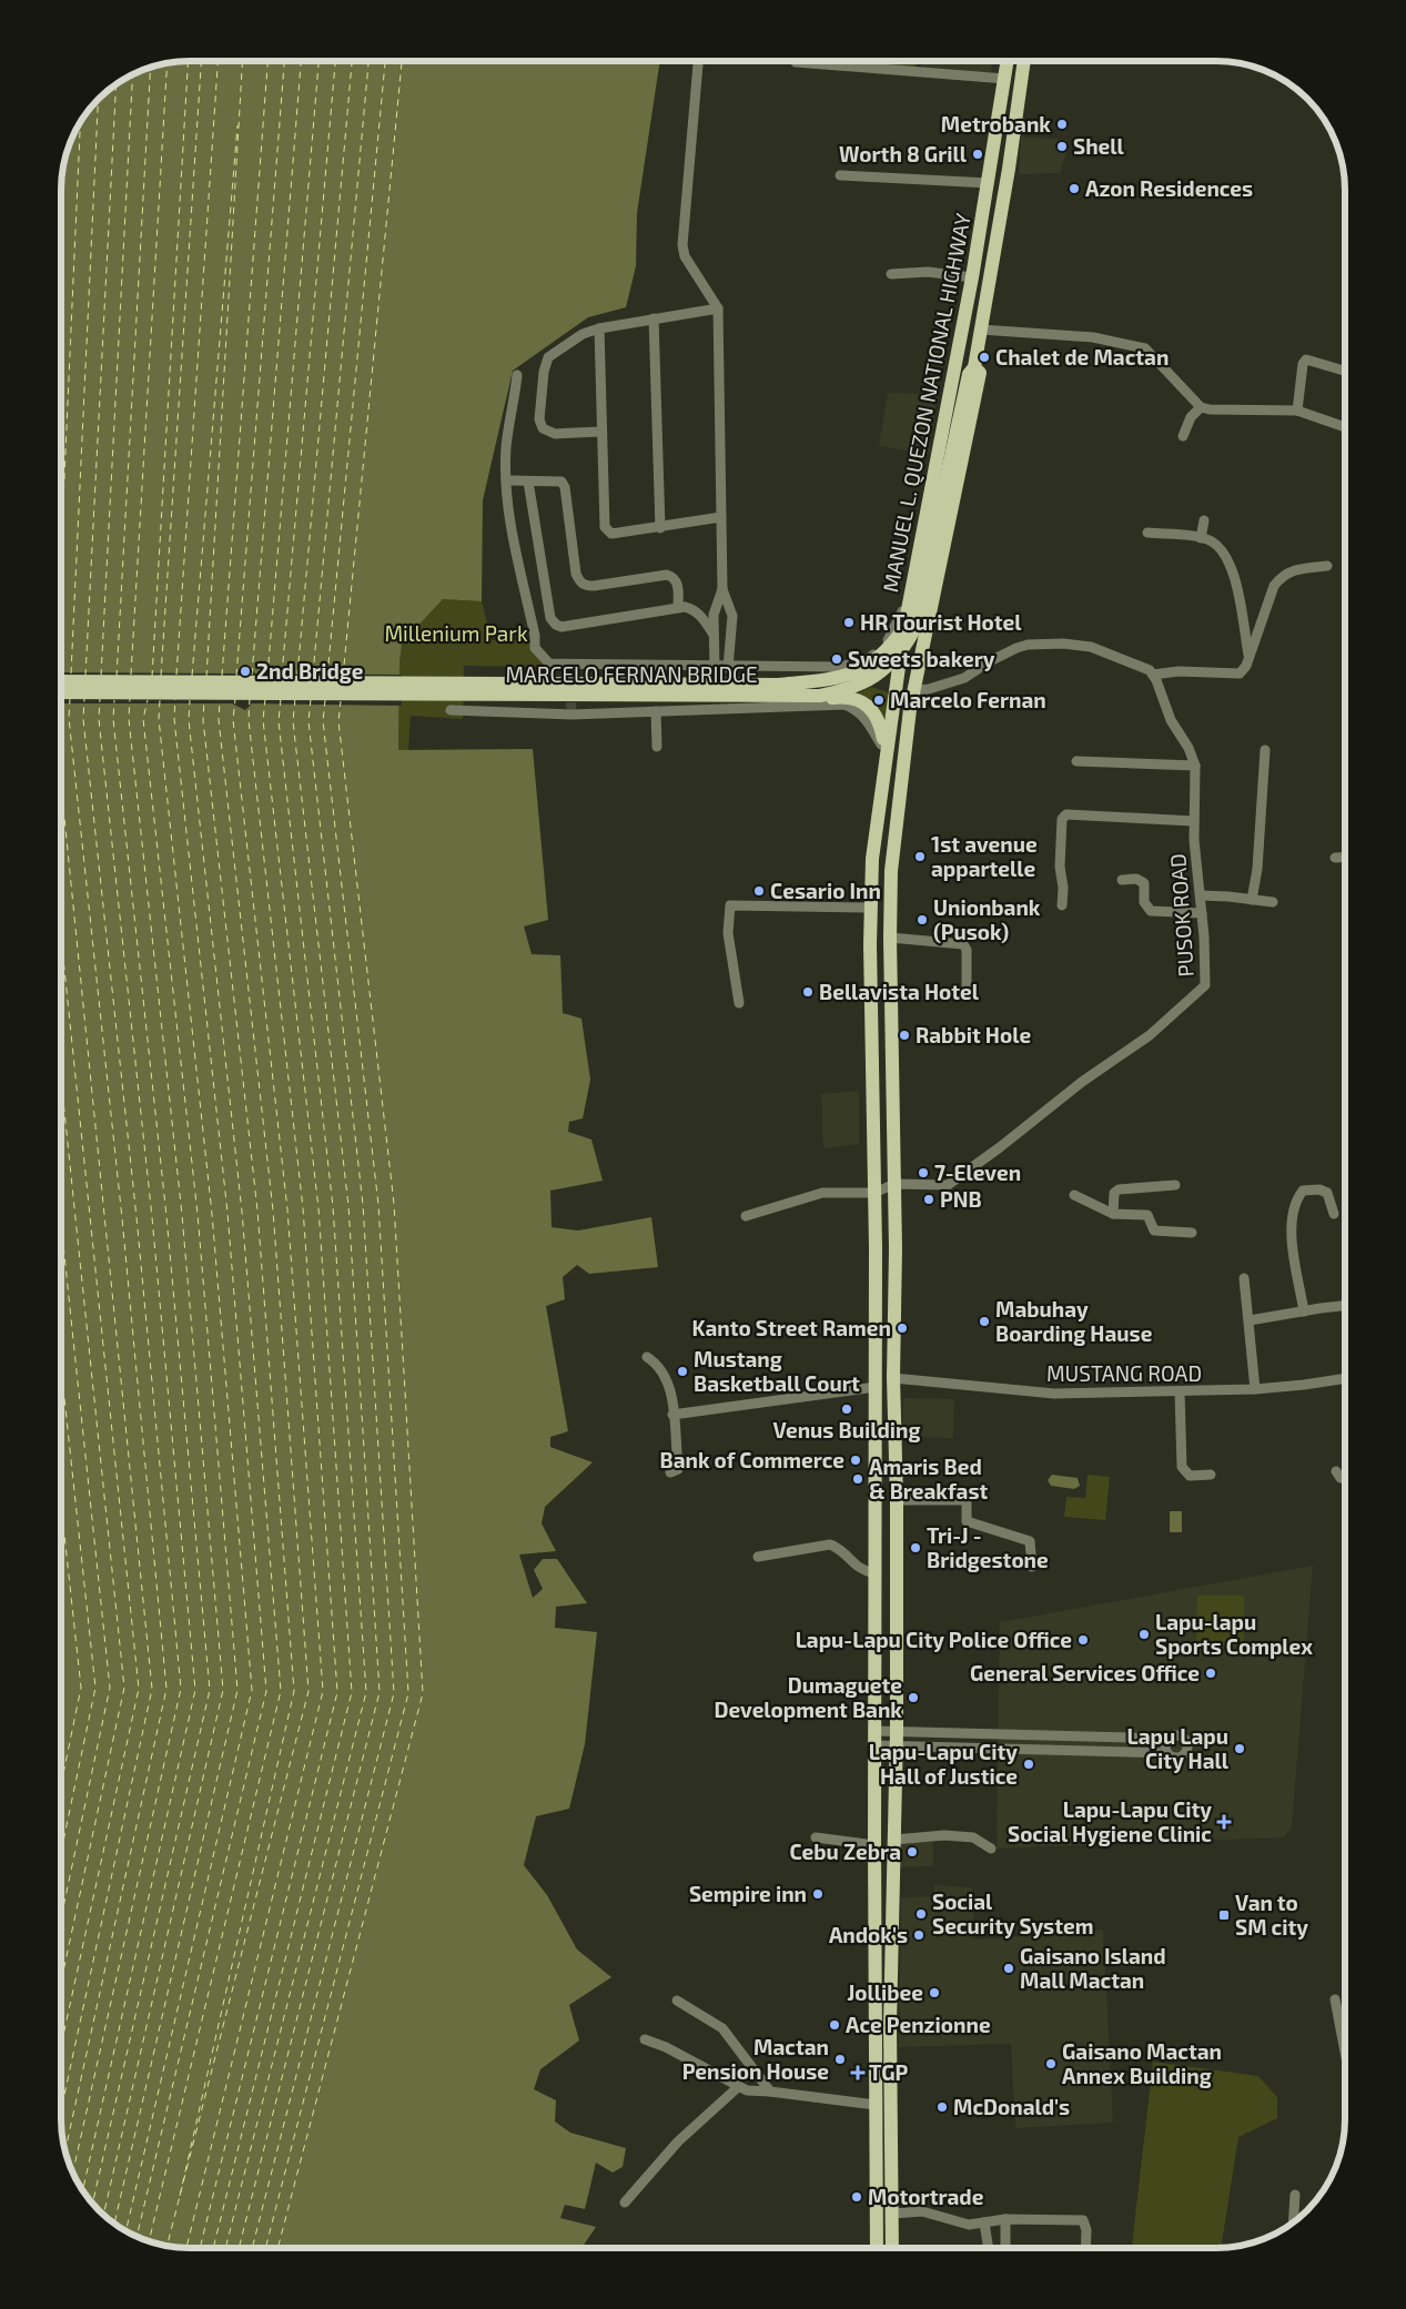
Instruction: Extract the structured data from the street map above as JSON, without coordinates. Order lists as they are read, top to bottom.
{
  "streets": {
    "main road": ["MANUEL L. QUEZON NATIONAL HIGHWAY", "MARCELO FERNAN BRIDGE"],
    "street": ["PUSOK ROAD", "MUSTANG ROAD"]
  },
  "crossings": [
    ["MANUEL L. QUEZON NATIONAL HIGHWAY", "MARCELO FERNAN BRIDGE"],
    ["MANUEL L. QUEZON NATIONAL HIGHWAY", "PUSOK ROAD"],
    ["MANUEL L. QUEZON NATIONAL HIGHWAY", "MUSTANG ROAD"]
  ],
  "parks": ["Millenium Park"],
  "places": {
    "other": [
      "Metrobank",
      "Shell",
      "Worth 8 Grill",
      "Azon Residences",
      "Chalet de Mactan",
      "HR Tourist Hotel",
      "Sweets bakery",
      "2nd Bridge",
      "Marcelo Fernan",
      "1st avenue appartelle",
      "Cesario Inn",
      "Unionbank (Pusok)",
      "Bellavista Hotel",
      "Rabbit Hole",
      "7-Eleven",
      "PNB",
      "Mabuhay Boarding Hause",
      "Kanto Street Ramen",
      "Mustang Basketball Court",
      "Venus Building",
      "Bank of Commerce",
      "Amaris Bed & Breakfast",
      "Tri-J - Bridgestone",
      "Lapu-lapu Sports Complex",
      "Lapu-Lapu City Police Office",
      "General Services Office",
      "Dumaguete Development Bank",
      "Lapu Lapu City Hall",
      "Lapu-Lapu City Hall of Justice",
      "Cebu Zebra",
      "Sempire inn",
      "Social Security System",
      "Andok's",
      "Gaisano Island Mall Mactan",
      "Jollibee",
      "Ace Penzionne",
      "Mactan Pension House",
      "Gaisano Mactan Annex Building",
      "McDonald's",
      "Motortrade"
    ],
    "health": ["Lapu-Lapu City Social Hygiene Clinic", "TGP"],
    "transit": ["Van to SM city"]
  }
}
